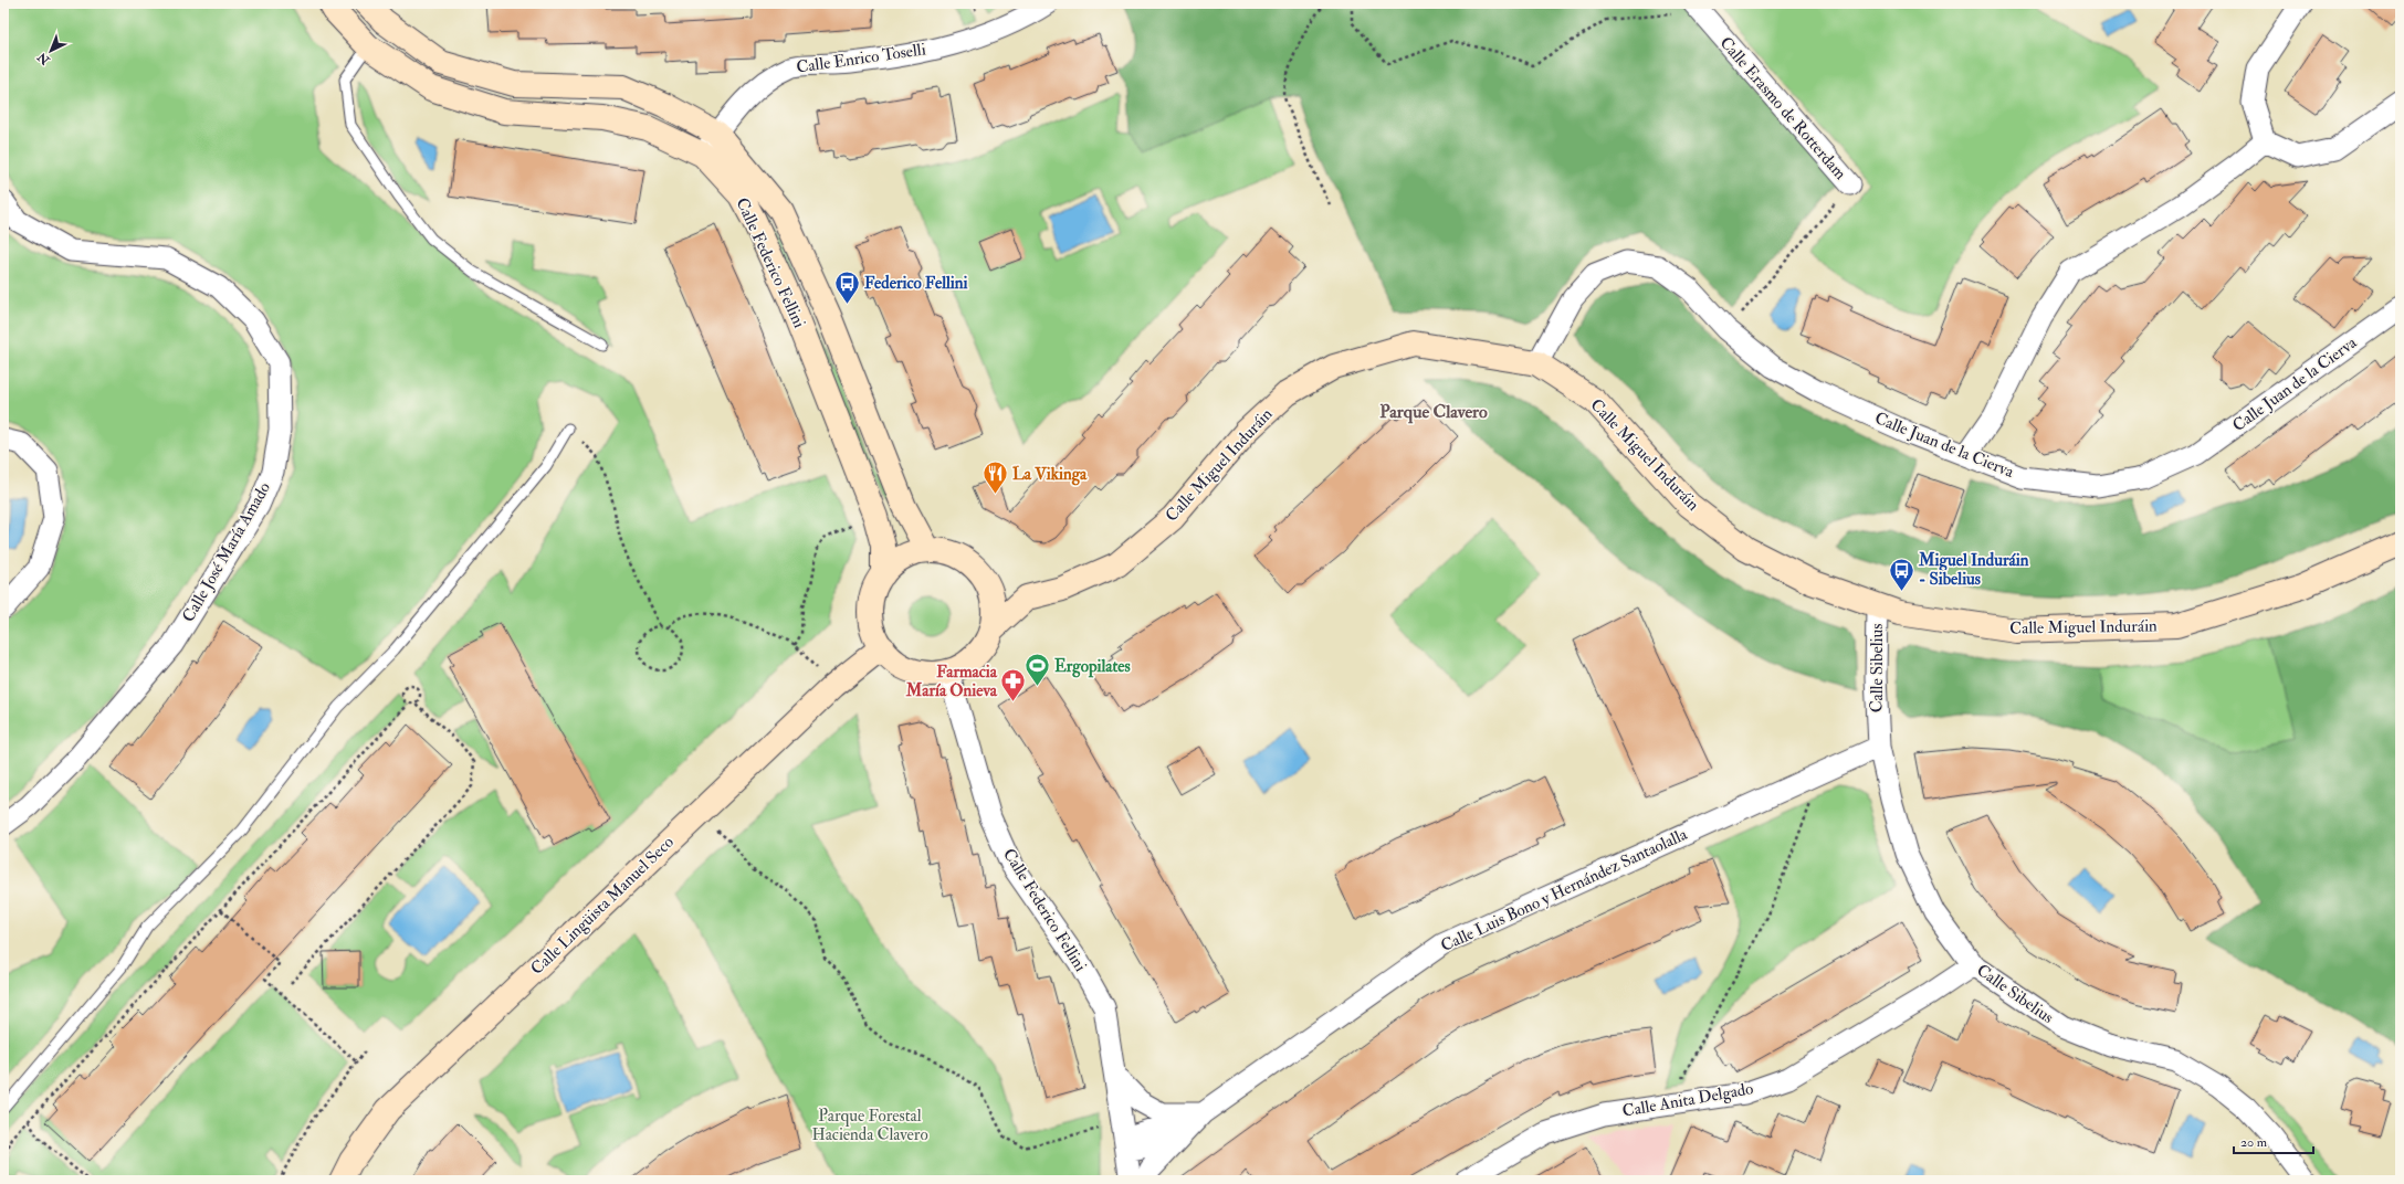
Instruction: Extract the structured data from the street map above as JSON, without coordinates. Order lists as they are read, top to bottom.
{
  "streets": {
    "street": [
      "Calle Enrico Toselli",
      "Calle Erasmo de Rotterdam",
      "Calle Federico Fellini",
      "Calle Juan de la Cierva",
      "Calle Miguel Induráin",
      "Calle José María Amado",
      "Calle Sibelius",
      "Calle Luis Bono y Hernández Santaolalla",
      "Calle Lingüista Manuel Seco",
      "Calle Anita Delgado"
    ]
  },
  "crossings": [
    ["Calle Enrico Toselli", "Calle Federico Fellini"],
    ["Calle Federico Fellini", "Calle Luis Bono y Hernández Santaolalla"],
    ["Calle Federico Fellini", "Calle Lingüista Manuel Seco"],
    ["Calle Juan de la Cierva", "Calle Miguel Induráin"],
    ["Calle Miguel Induráin", "Calle Sibelius"],
    ["Calle Sibelius", "Calle Luis Bono y Hernández Santaolalla"],
    ["Calle Sibelius", "Calle Anita Delgado"]
  ],
  "districts": ["Parque Clavero"],
  "parks": ["Parque Forestal Hacienda Clavero"],
  "places": {
    "bus stop": ["Federico Fellini", "Miguel Induráin - Sibelius"],
    "restaurant": ["La Vikinga"],
    "sports": ["Ergopilates"],
    "pharmacy": ["Farmacia María Onieva"]
  },
  "scale_bar": "20 m",
  "north": "bottom left"
}
